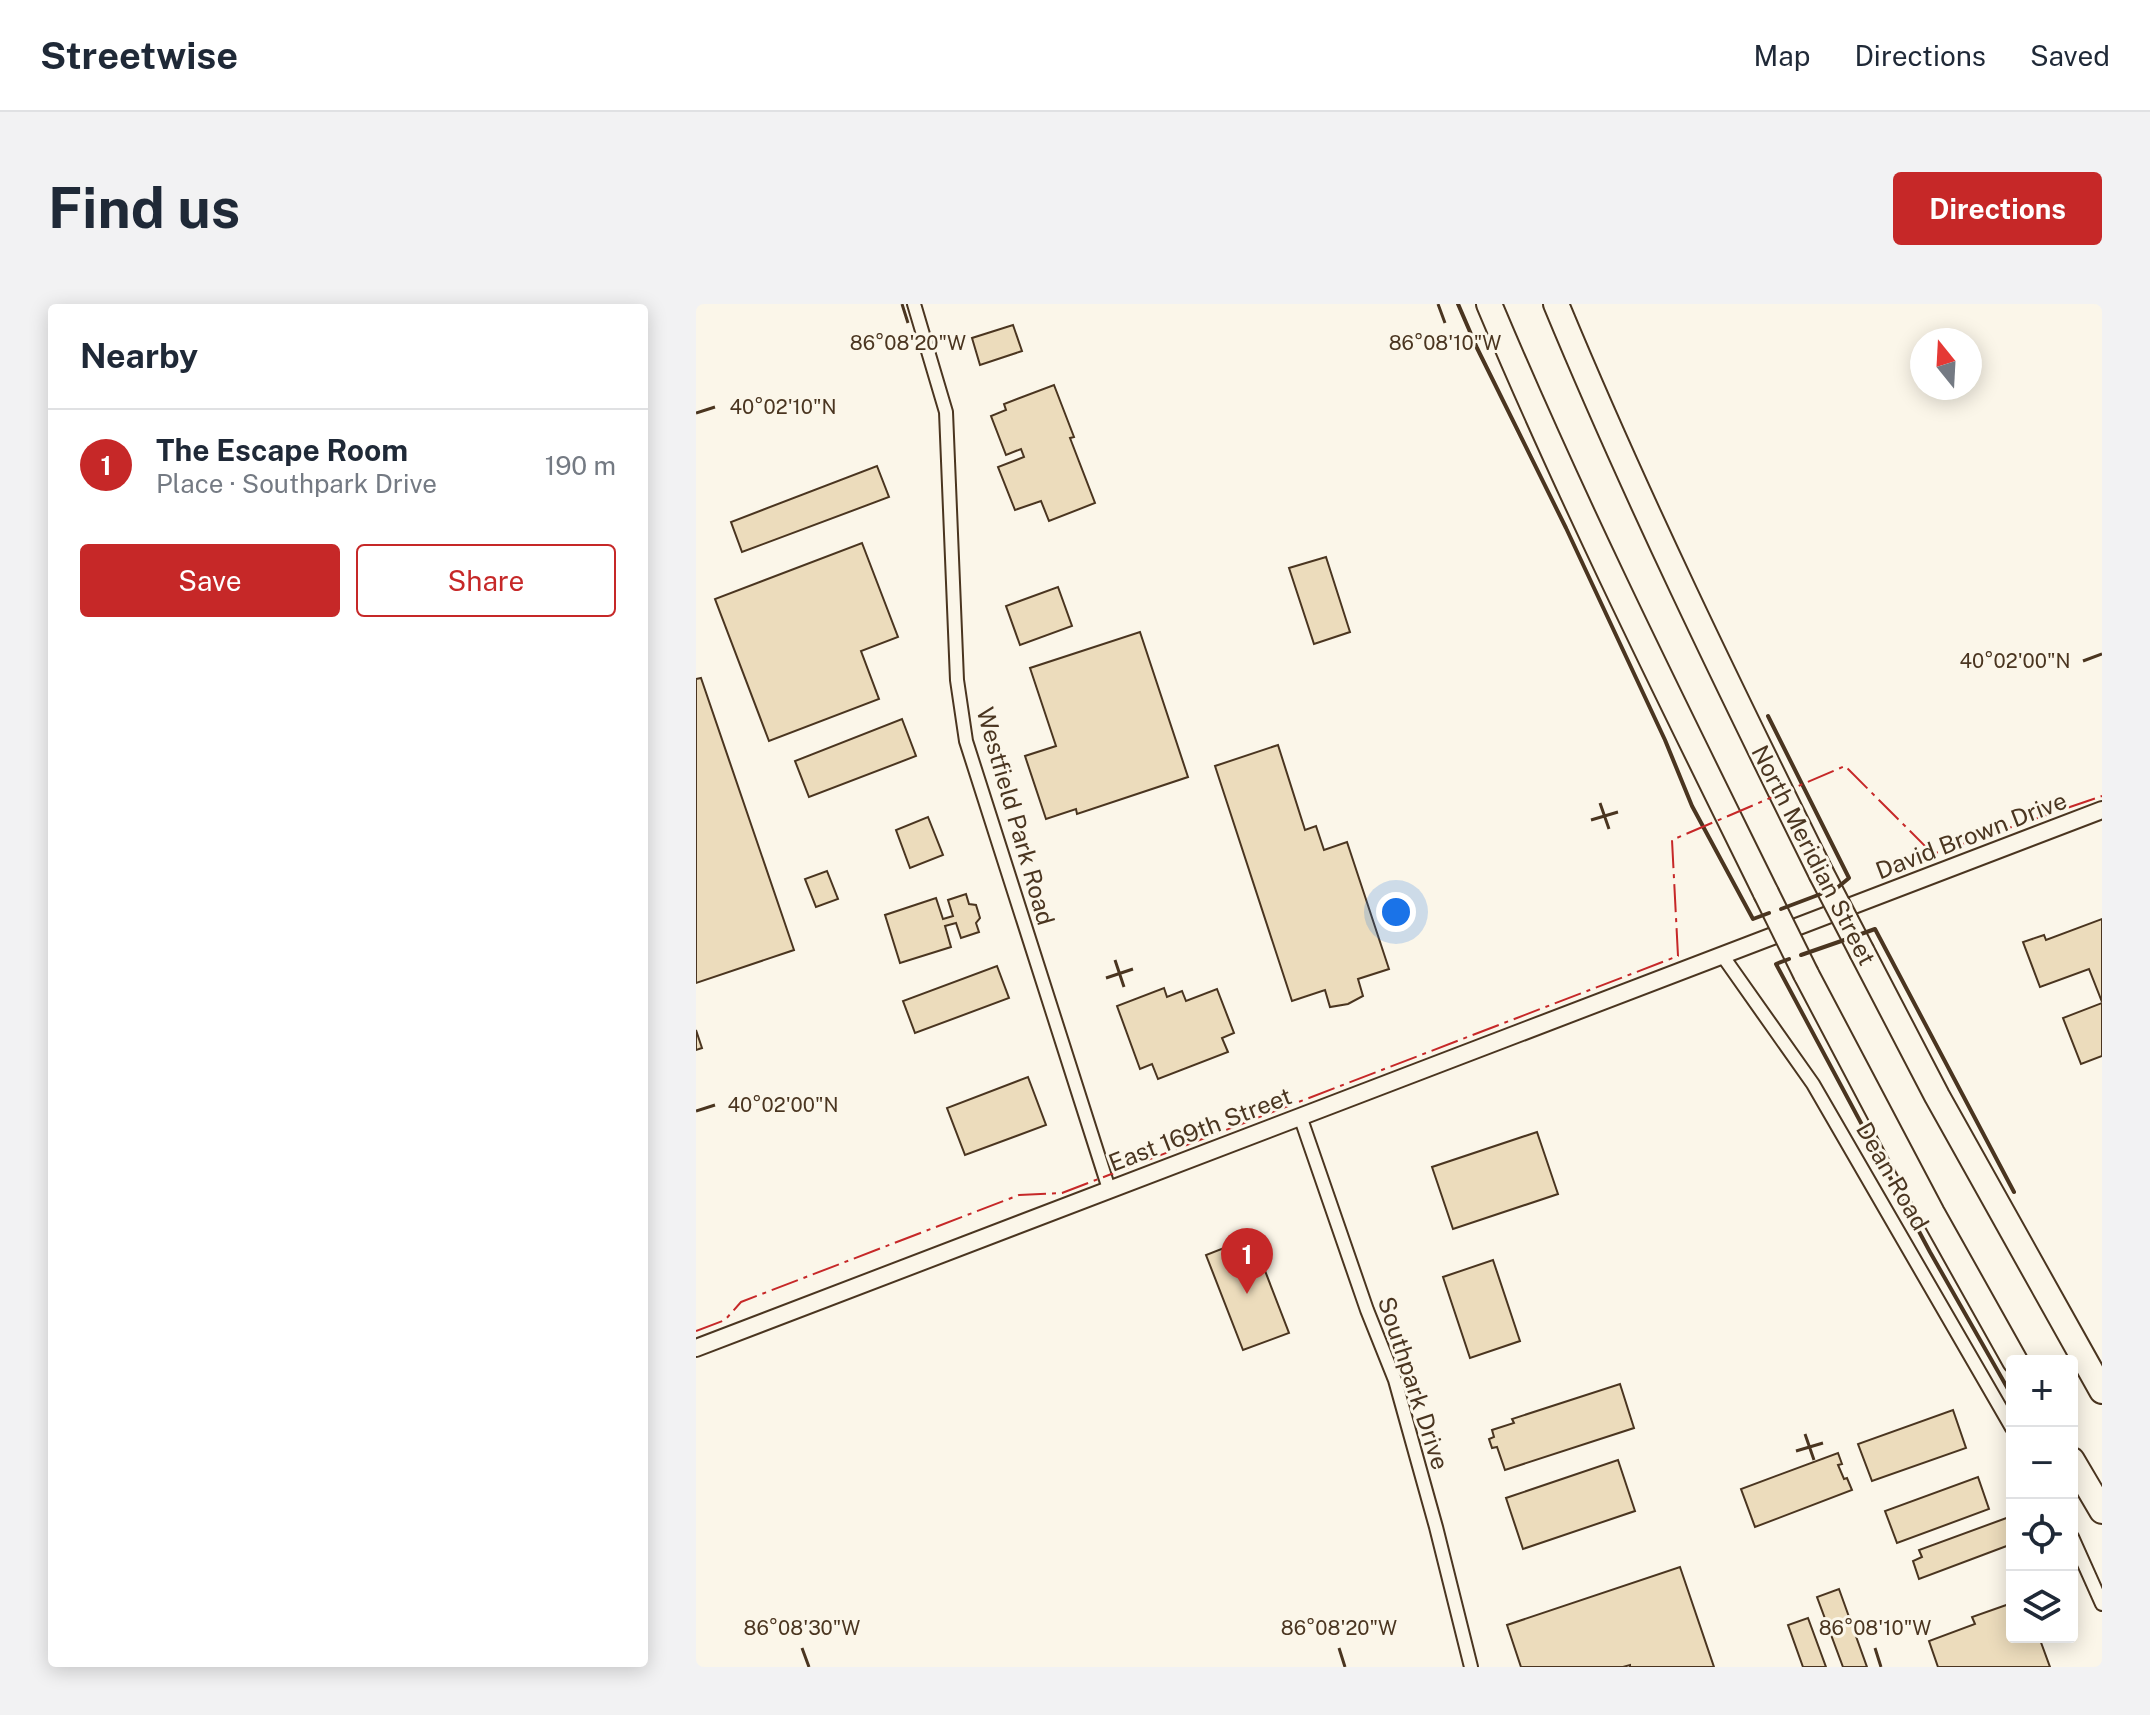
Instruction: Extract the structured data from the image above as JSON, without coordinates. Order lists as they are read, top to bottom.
{
  "streets": {
    "highway": ["North Meridian Street"],
    "street": [
      "Westfield Park Road",
      "David Brown Drive",
      "East 169th Street",
      "Dean Road",
      "Southpark Drive"
    ]
  },
  "crossings": [
    ["Westfield Park Road", "East 169th Street"],
    ["David Brown Drive", "East 169th Street"],
    ["David Brown Drive", "Dean Road"],
    ["East 169th Street", "Dean Road"],
    ["East 169th Street", "Southpark Drive"]
  ],
  "north": "top",
  "page": {
    "header": "Streetwise",
    "nav": ["Map", "Directions", "Saved"],
    "buttons": [
      "Directions",
      ["Save", "Share"]
    ],
    "title": "Find us",
    "heading": "Nearby",
    "list": [
      {
        "mark": "1",
        "name": "The Escape Room",
        "note": "Place · Southpark Drive",
        "value": "190 m"
      }
    ],
    "pins": "1",
    "map_buttons": ["+", "−"]
  },
  "coordinates": [
    "86°08'20\"W",
    "86°08'10\"W",
    "40°02'10\"N",
    "40°02'00\"N",
    "86°08'30\"W"
  ]
}
